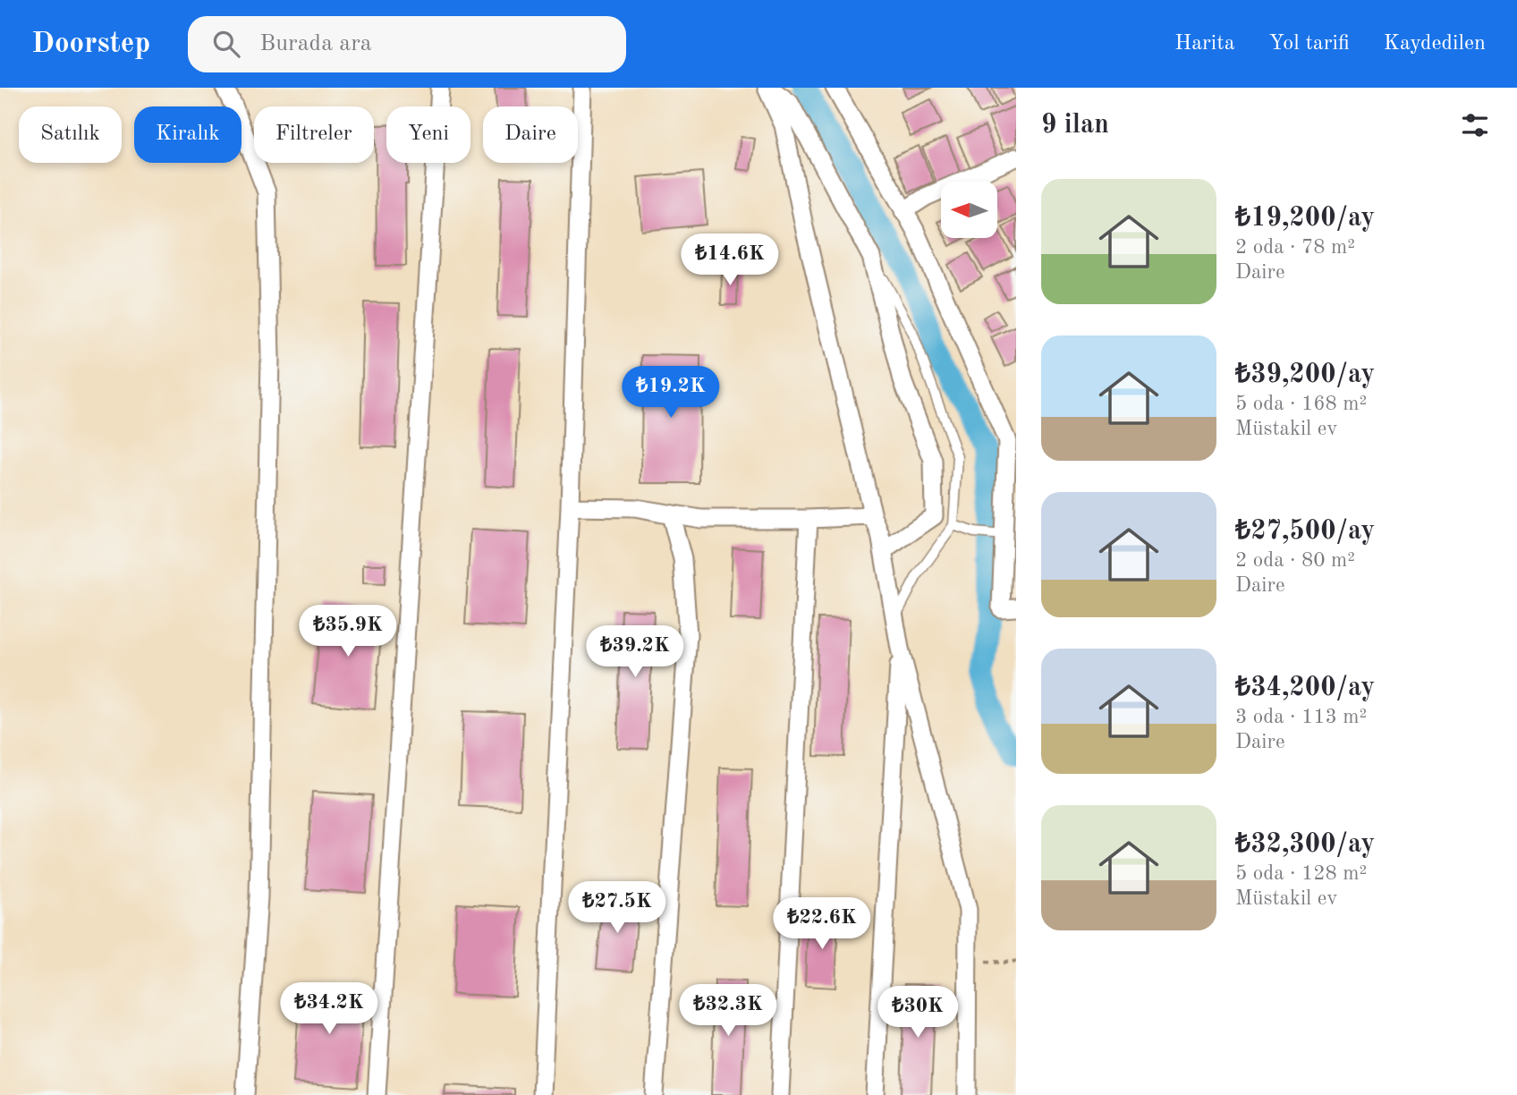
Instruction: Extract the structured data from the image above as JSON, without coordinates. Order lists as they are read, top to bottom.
{
  "north": "left",
  "page": {
    "header": "Doorstep",
    "search": "Burada ara",
    "nav": ["Harita", "Yol tarifi", "Kaydedilen"],
    "heading": "9 ilan",
    "chip": [
      "Satılık",
      "Kiralık",
      "Filtreler",
      "Yeni",
      "Daire"
    ],
    "list": [
      {
        "name": "₺19,200/ay",
        "note": "2 oda · 78 m² · Daire"
      },
      {
        "name": "₺39,200/ay",
        "note": "5 oda · 168 m² · Müstakil ev"
      },
      {
        "name": "₺27,500/ay",
        "note": "2 oda · 80 m² · Daire"
      },
      {
        "name": "₺34,200/ay",
        "note": "3 oda · 113 m² · Daire"
      },
      {
        "name": "₺32,300/ay",
        "note": "5 oda · 128 m² · Müstakil ev"
      }
    ],
    "price": [
      "₺14.6K",
      "₺19.2K",
      "₺35.9K",
      "₺39.2K",
      "₺27.5K",
      "₺22.6K",
      "₺34.2K",
      "₺32.3K",
      "₺30K"
    ]
  }
}
